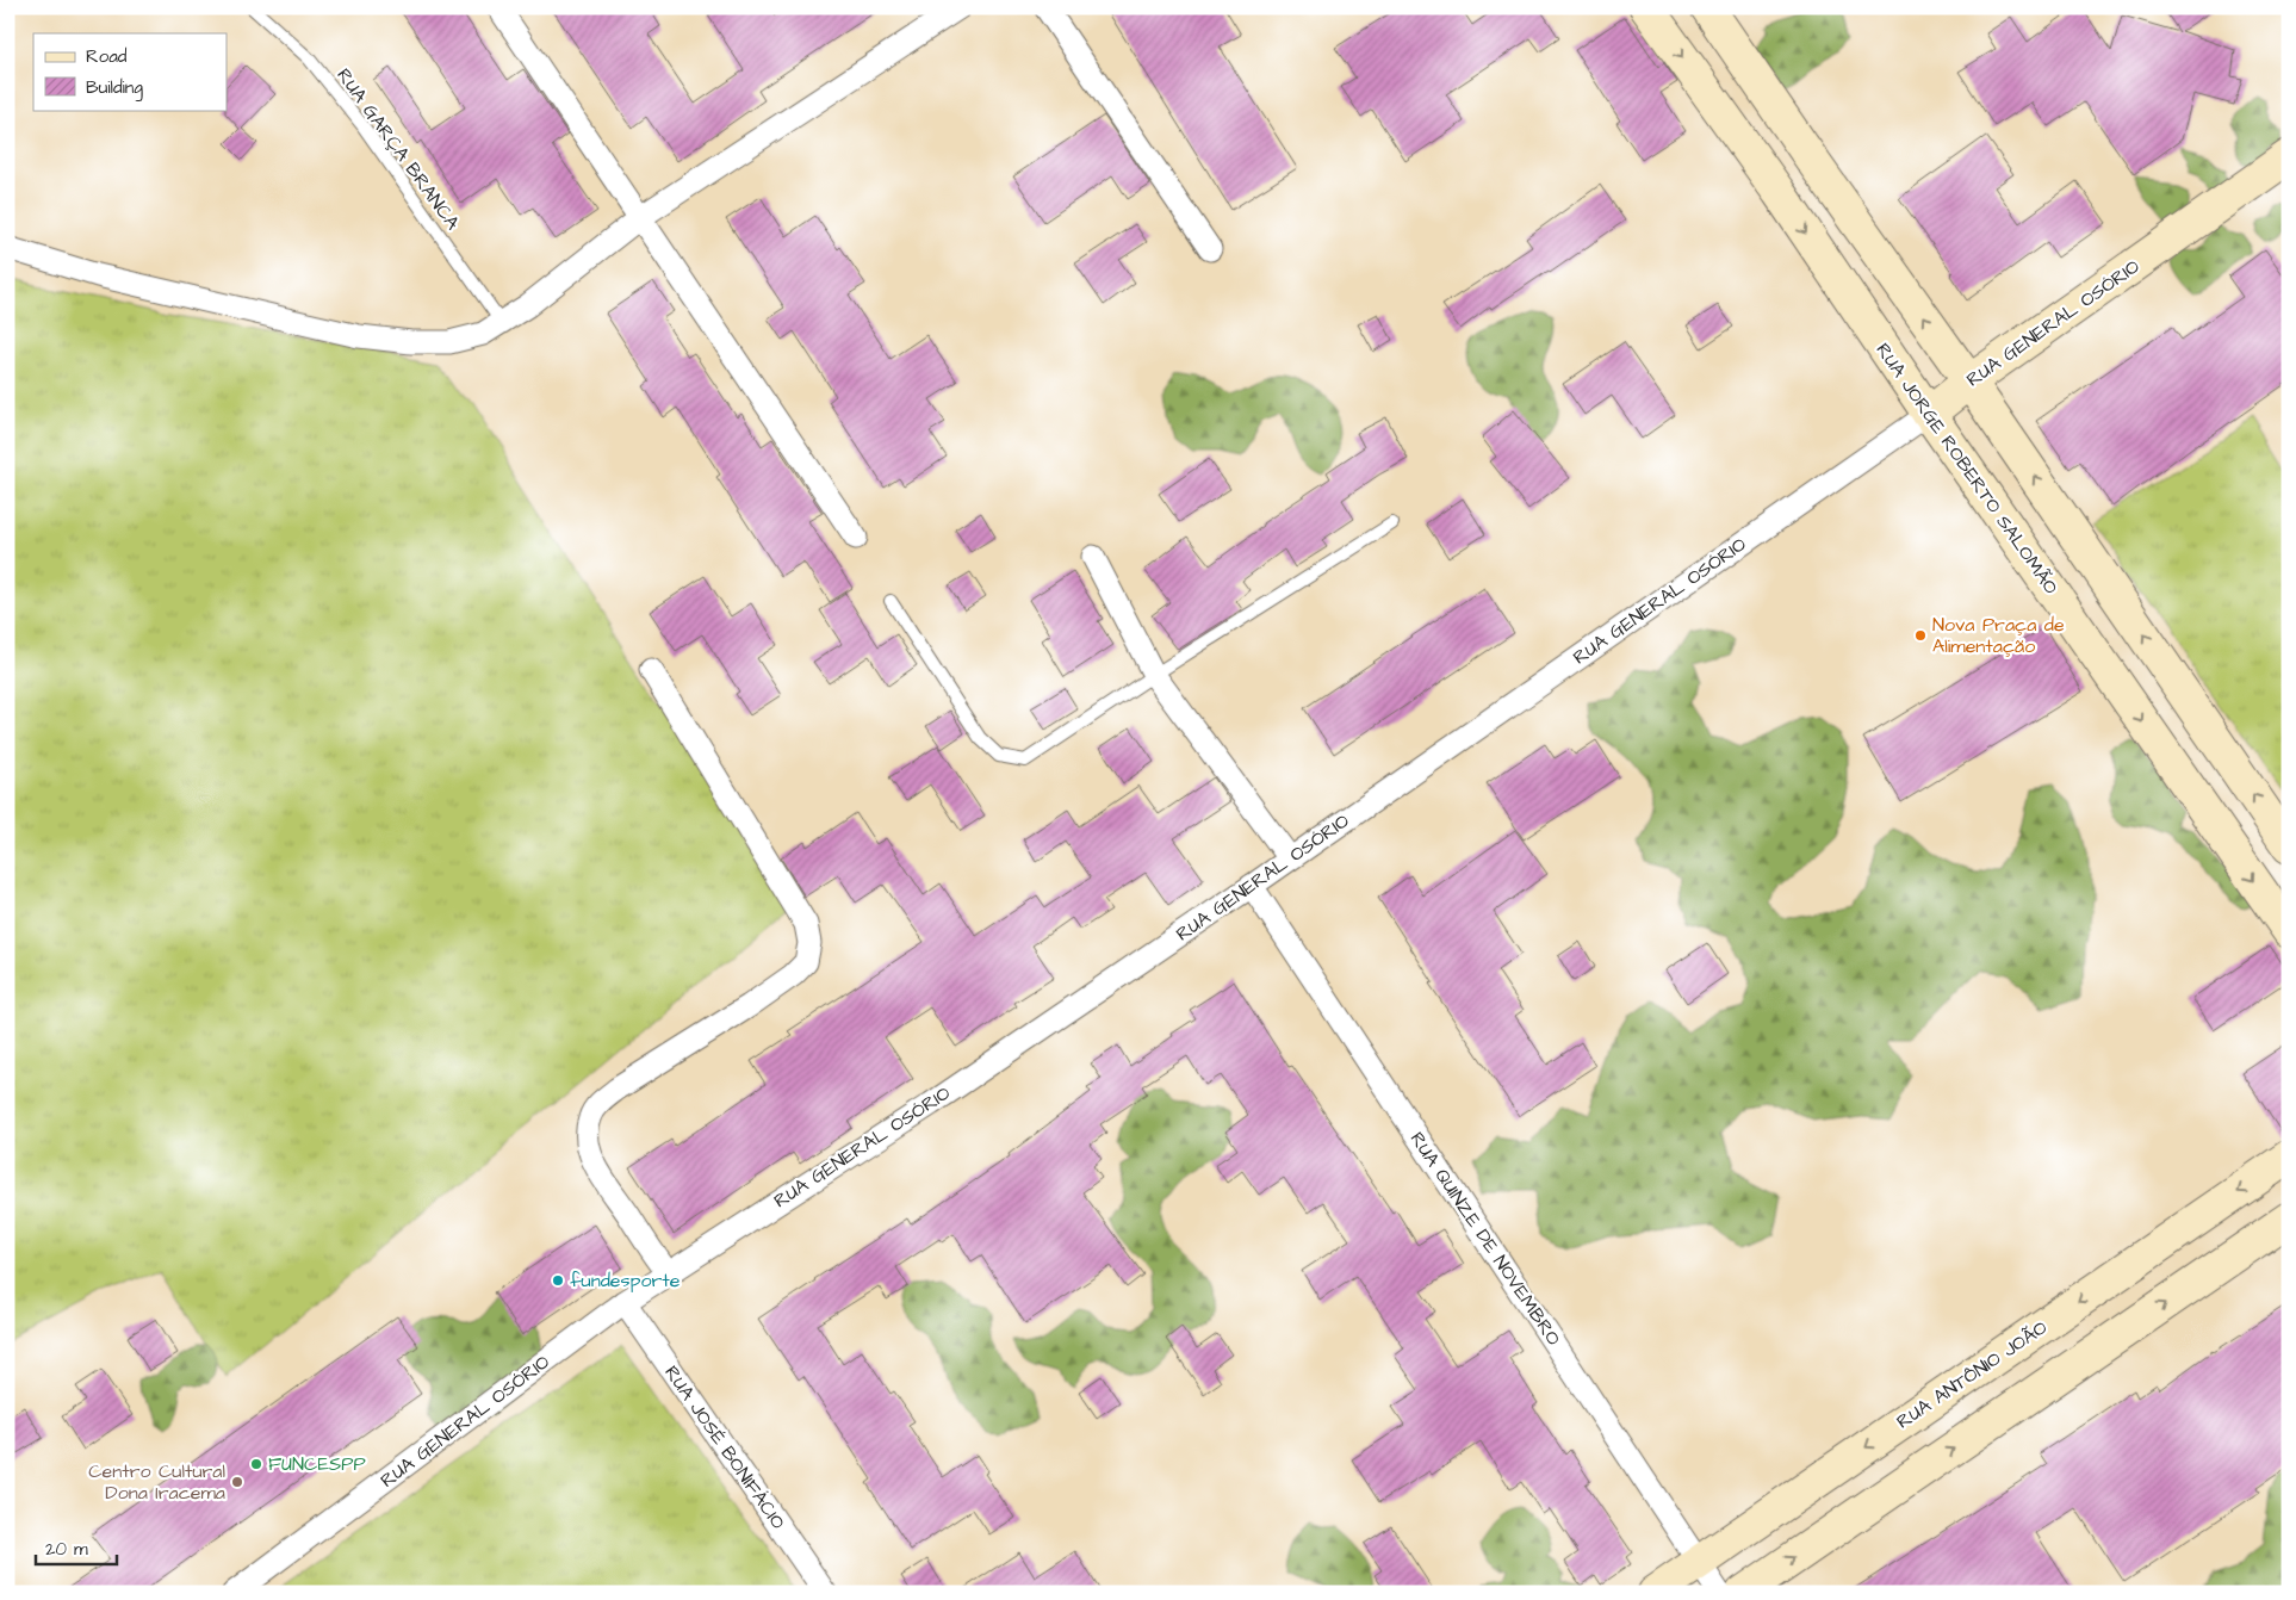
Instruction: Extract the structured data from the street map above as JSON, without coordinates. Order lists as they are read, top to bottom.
{
  "streets": {
    "main road": ["RUA GENERAL OSÓRIO", "RUA JORGE ROBERTO SALOMÃO", "RUA ANTÔNIO JOÃO"],
    "street": ["RUA QUINZE DE NOVEMBRO", "RUA JOSÉ BONIFÁCIO"],
    "lane": ["RUA GARÇA BRANCA"]
  },
  "crossings": [
    ["RUA GENERAL OSÓRIO", "RUA JORGE ROBERTO SALOMÃO"],
    ["RUA GENERAL OSÓRIO", "RUA QUINZE DE NOVEMBRO"],
    ["RUA GENERAL OSÓRIO", "RUA JOSÉ BONIFÁCIO"],
    ["RUA QUINZE DE NOVEMBRO", "RUA ANTÔNIO JOÃO"]
  ],
  "places": [
    "Nova Praça de Alimentação",
    "fundesporte",
    "FUNCESPP",
    "Centro Cultural Dona Iracema"
  ],
  "legend": ["Road", "Building"],
  "scale_bar": "20 m"
}
